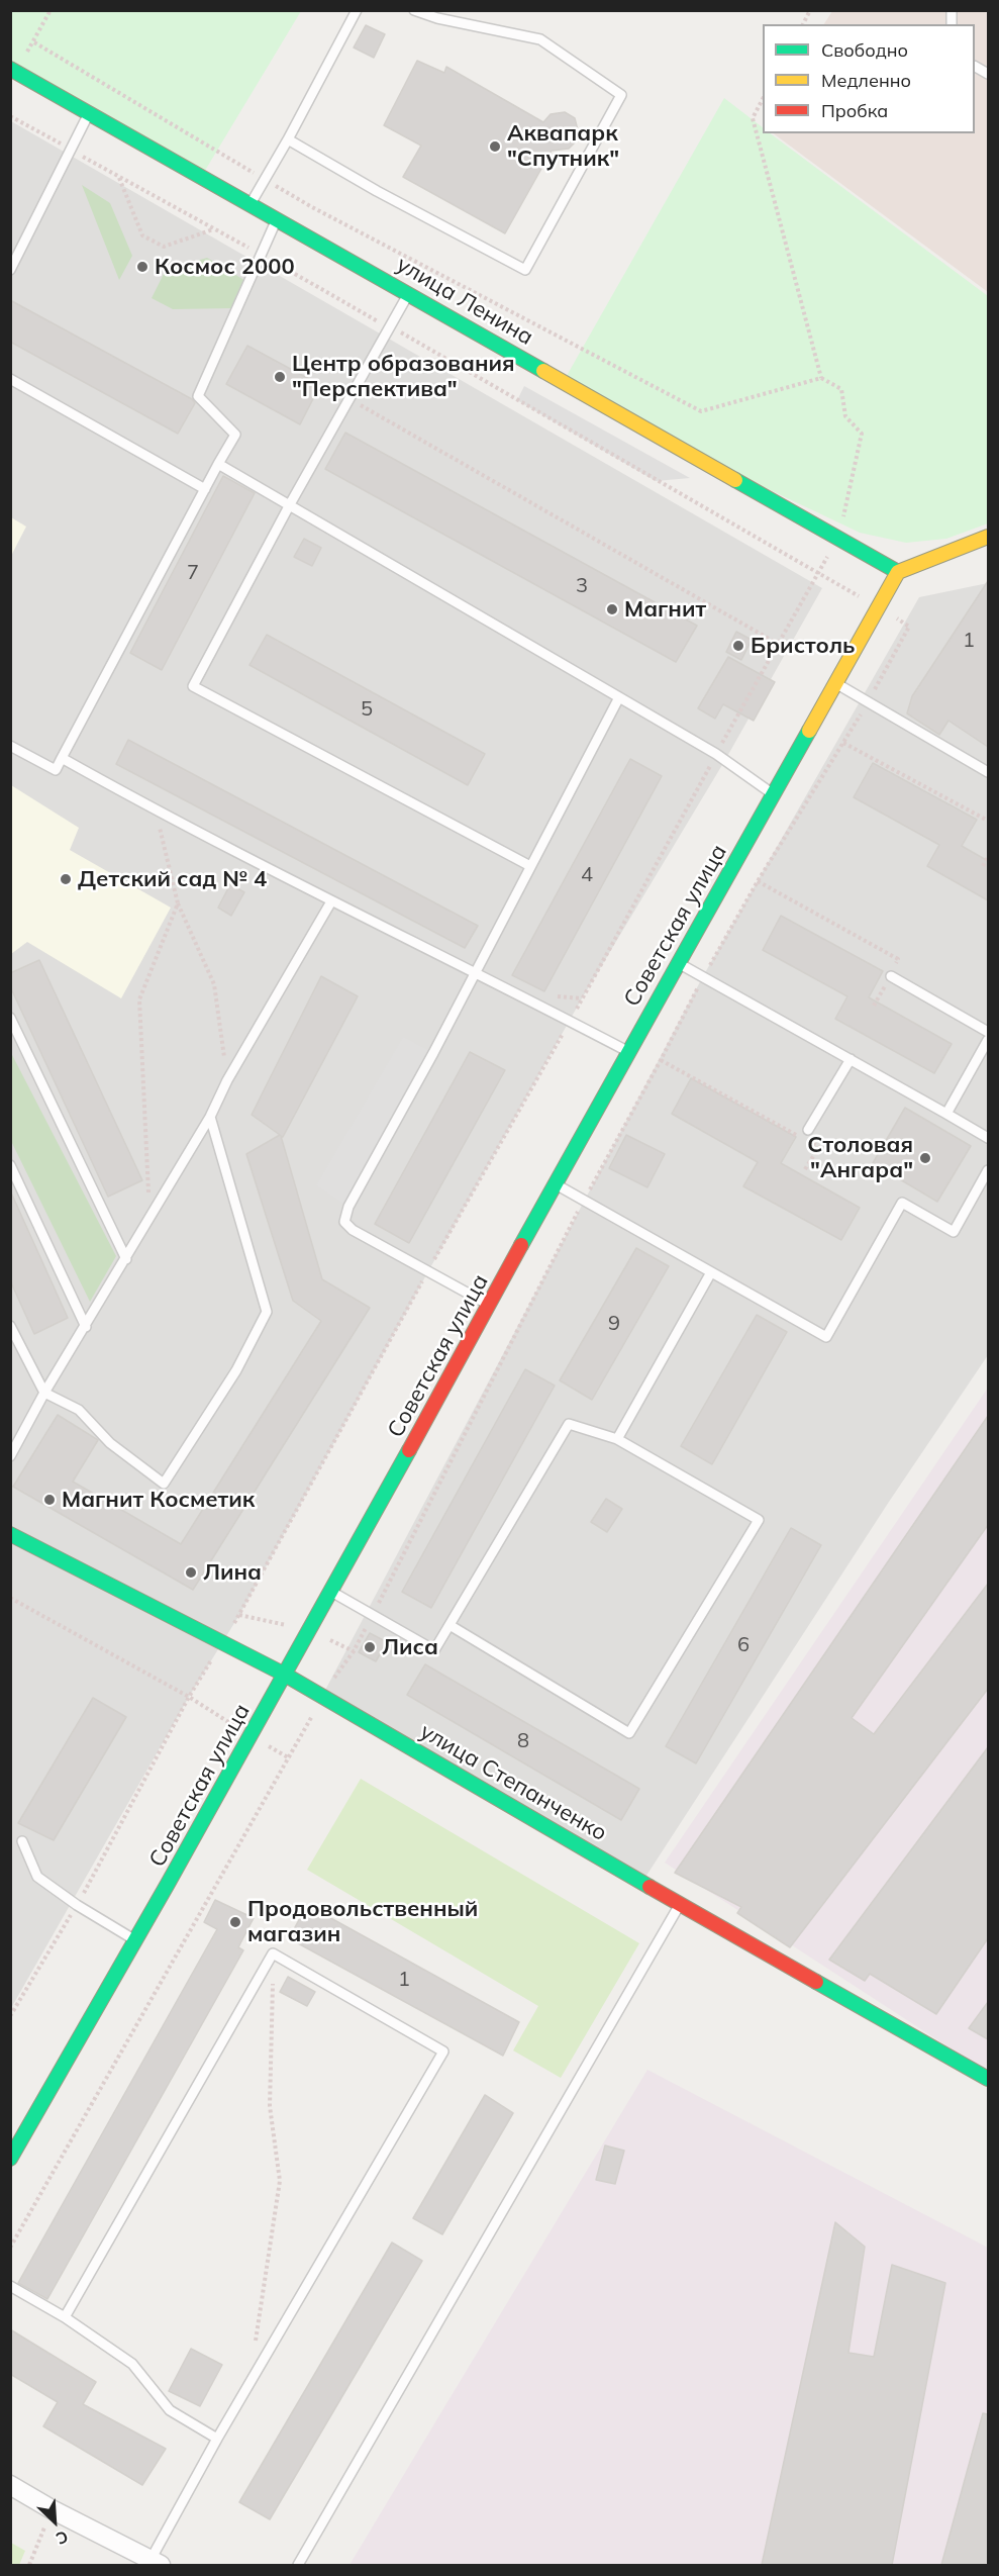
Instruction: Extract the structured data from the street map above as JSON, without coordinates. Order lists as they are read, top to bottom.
{
  "streets": {
    "street": ["улица Ленина", "Советская улица", "улица Степанченко"]
  },
  "crossings": [
    ["улица Ленина", "Советская улица"],
    ["Советская улица", "улица Степанченко"]
  ],
  "places": [
    "Аквапарк \"Спутник\"",
    "Космос 2000",
    "Центр образования \"Перспектива\"",
    "Магнит",
    "Бристоль",
    "Детский сад № 4",
    "Столовая \"Ангара\"",
    "Магнит Косметик",
    "Лина",
    "Лиса",
    "Продовольственный магазин"
  ],
  "house_numbers": [
    "7",
    "3",
    "1",
    "5",
    "4",
    "9",
    "6",
    "8",
    "1"
  ],
  "legend": ["Свободно", "Медленно", "Пробка"],
  "north": "bottom right"
}
